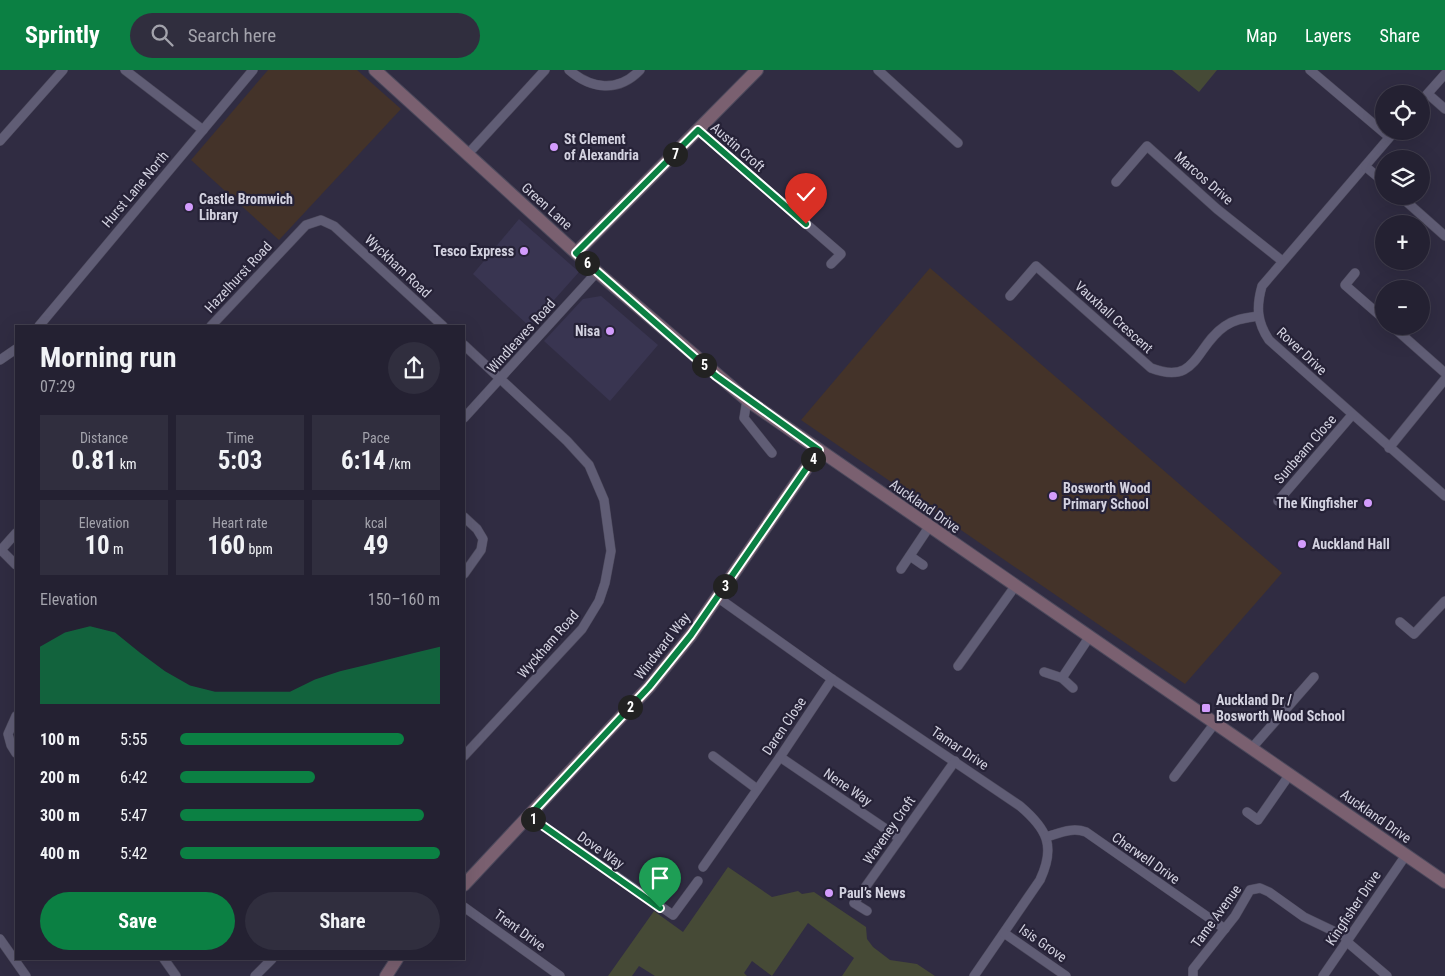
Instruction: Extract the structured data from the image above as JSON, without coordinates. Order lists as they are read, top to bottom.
{
  "streets": {
    "street": [
      "Austin Croft",
      "Marcos Drive",
      "Hurst Lane North",
      "Green Lane",
      "Wyckham Road",
      "Hazelhurst Road",
      "Vauxhall Crescent",
      "Windleaves Road",
      "Rover Drive",
      "Sunbeam Close",
      "Auckland Drive",
      "Windward Way",
      "Daren Close",
      "Tamar Drive",
      "Nene Way",
      "Waveney Croft",
      "Dove Way",
      "Cherwell Drive",
      "Kingfisher Drive",
      "Tame Avenue",
      "Trent Drive",
      "Isis Grove"
    ]
  },
  "crossings": [
    ["Marcos Drive", "Rover Drive"],
    ["Green Lane", "Windleaves Road"],
    ["Green Lane", "Auckland Drive"],
    ["Green Lane", "Windward Way"],
    ["Wyckham Road", "Hazelhurst Road"],
    ["Wyckham Road", "Windleaves Road"],
    ["Vauxhall Crescent", "Rover Drive"],
    ["Rover Drive", "Sunbeam Close"],
    ["Auckland Drive", "Windward Way"],
    ["Auckland Drive", "Kingfisher Drive"],
    ["Windward Way", "Tamar Drive"],
    ["Windward Way", "Dove Way"],
    ["Daren Close", "Tamar Drive"],
    ["Daren Close", "Nene Way"],
    ["Tamar Drive", "Waveney Croft"],
    ["Tamar Drive", "Cherwell Drive"],
    ["Tamar Drive", "Isis Grove"],
    ["Nene Way", "Waveney Croft"],
    ["Cherwell Drive", "Tame Avenue"],
    ["Kingfisher Drive", "Tame Avenue"]
  ],
  "places": {
    "other": [
      "St Clement of Alexandria",
      "Castle Bromwich Library",
      "Tesco Express",
      "Nisa",
      "Bosworth Wood Primary School",
      "The Kingfisher",
      "Auckland Hall",
      "Paul’s News"
    ],
    "transit": ["Auckland Dr / Bosworth Wood School"]
  },
  "page": {
    "header": "Sprintly",
    "search": "Search here",
    "nav": ["Map", "Layers", "Share"],
    "map_buttons": ["+", "−"],
    "pins": [
      "7",
      "6",
      "5",
      "4",
      "3",
      "2",
      "1"
    ],
    "heading": ["Morning run", "07:29"],
    "stats": [
      ["Distance", "0.81 km"],
      ["Time", "5:03"],
      ["Pace", "6:14 /km"],
      ["Elevation", "10 m"],
      ["Heart rate", "160 bpm"],
      ["kcal", "49"]
    ],
    "chart": ["Elevation", "150–160 m"],
    "list": [
      {
        "name": "100 m",
        "note": "5:55"
      },
      {
        "name": "200 m",
        "note": "6:42"
      },
      {
        "name": "300 m",
        "note": "5:47"
      },
      {
        "name": "400 m",
        "note": "5:42"
      }
    ],
    "buttons": ["Save", "Share"]
  }
}
